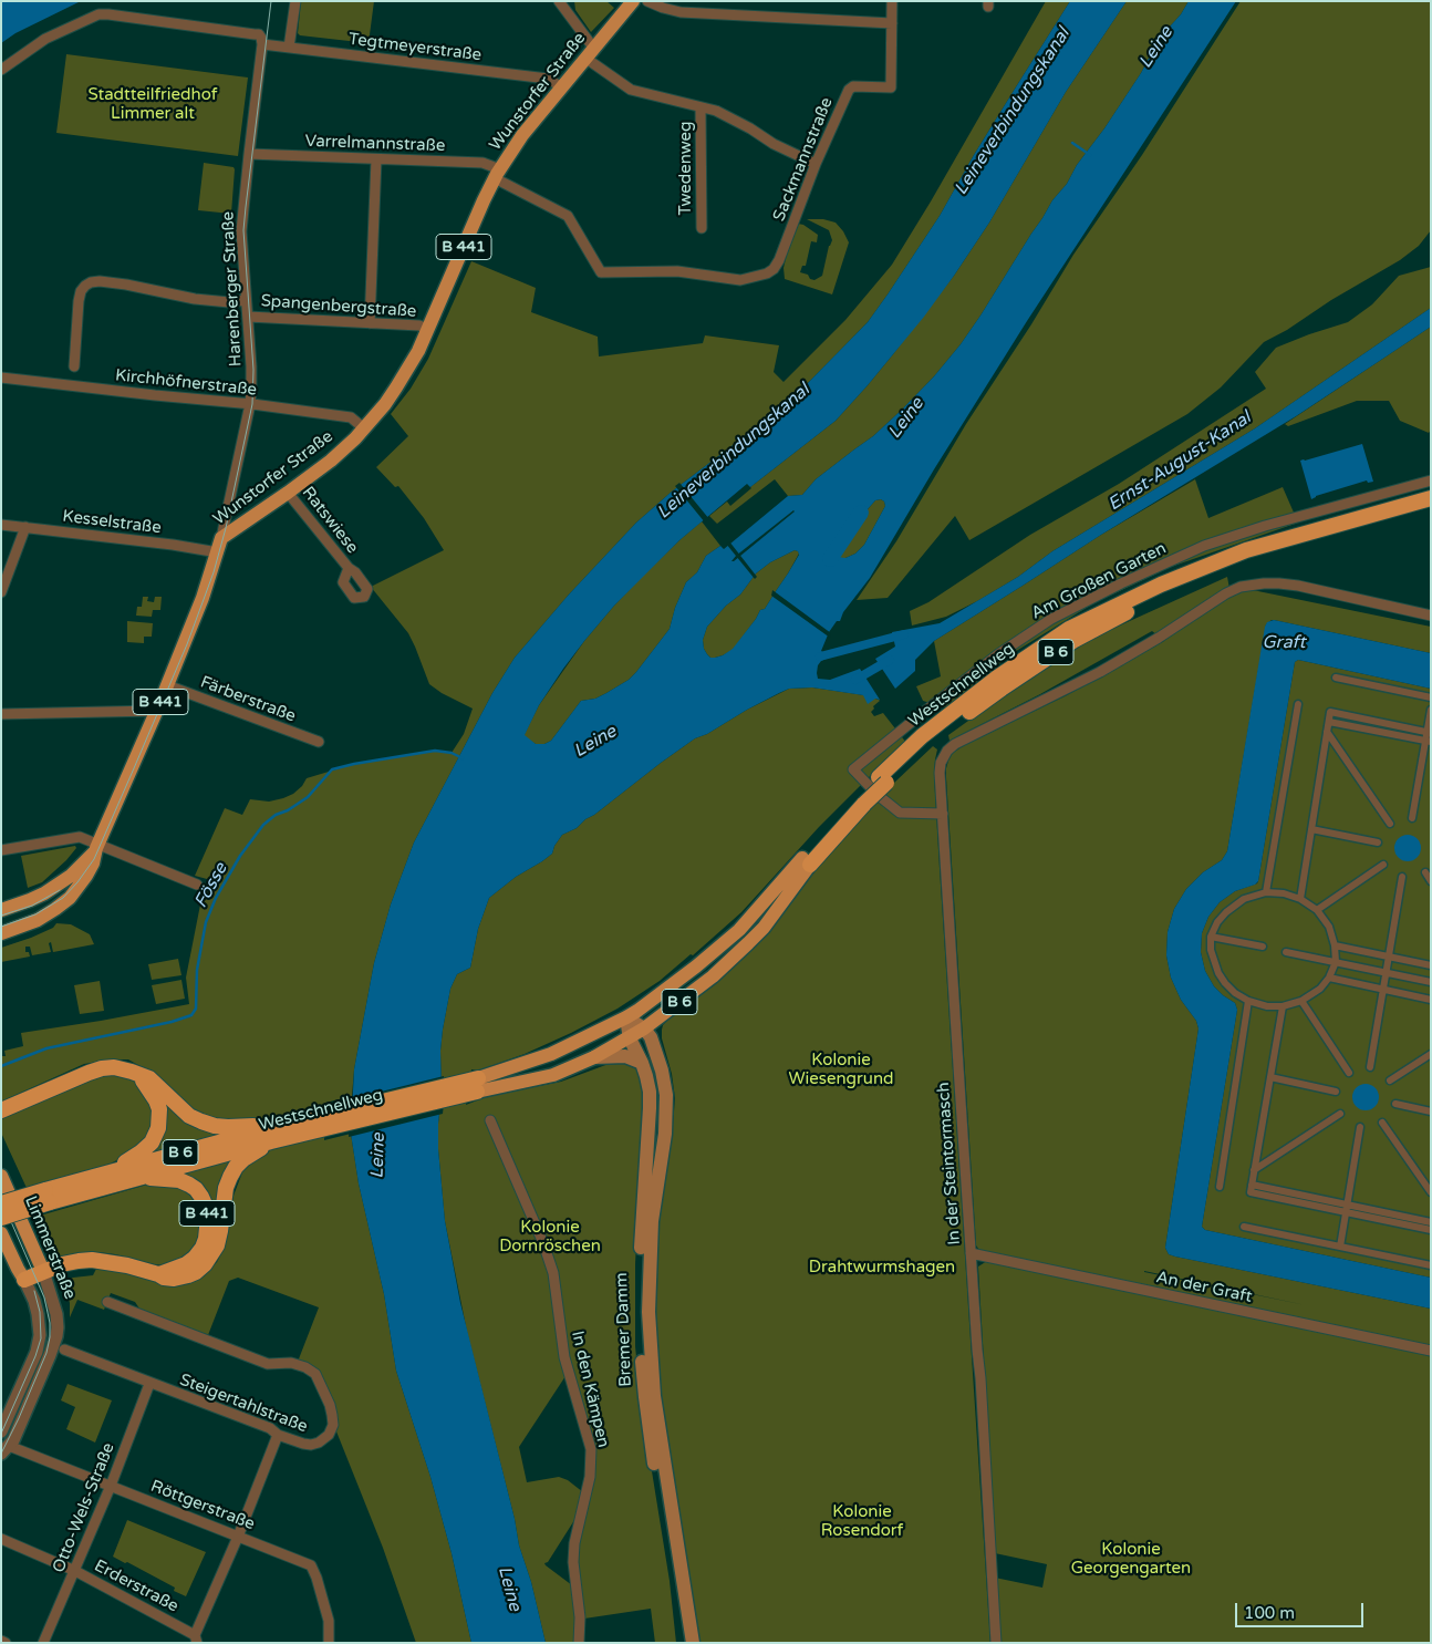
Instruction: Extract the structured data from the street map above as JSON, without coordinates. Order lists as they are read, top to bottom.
{
  "streets": {
    "highway": ["B 441", "B 6", "Westschnellweg"],
    "main road": ["Wunstorfer Straße", "Limmerstraße", "Bremer Damm"],
    "street": [
      "Tegtmeyerstraße",
      "Varrelmannstraße",
      "Sackmannstraße",
      "Twedenweg",
      "Harenberger Straße",
      "Spangenbergstraße",
      "Kirchhöfnerstraße",
      "Ratswiese",
      "Kesselstraße",
      "Am Großen Garten",
      "Färberstraße",
      "In der Steintormasch",
      "An der Graft",
      "In den Kämpen",
      "Steigertahlstraße",
      "Röttgerstraße",
      "Otto-Wels-Straße",
      "Erderstraße"
    ]
  },
  "crossings": [
    ["Tegtmeyerstraße", "Wunstorfer Straße"],
    ["Tegtmeyerstraße", "Harenberger Straße"],
    ["Wunstorfer Straße", "Varrelmannstraße"],
    ["Wunstorfer Straße", "Sackmannstraße"],
    ["Wunstorfer Straße", "Harenberger Straße"],
    ["Wunstorfer Straße", "Spangenbergstraße"],
    ["Wunstorfer Straße", "Kirchhöfnerstraße"],
    ["Wunstorfer Straße", "Ratswiese"],
    ["Wunstorfer Straße", "Kesselstraße"],
    ["Wunstorfer Straße", "Färberstraße"],
    ["Varrelmannstraße", "Sackmannstraße"],
    ["Varrelmannstraße", "Harenberger Straße"],
    ["B 441", "Westschnellweg"],
    ["Harenberger Straße", "Spangenbergstraße"],
    ["Harenberger Straße", "Kirchhöfnerstraße"],
    ["Am Großen Garten", "In der Steintormasch"],
    ["Westschnellweg", "Bremer Damm"],
    ["In der Steintormasch", "An der Graft"],
    ["Limmerstraße", "Röttgerstraße"],
    ["Steigertahlstraße", "Otto-Wels-Straße"],
    ["Röttgerstraße", "Otto-Wels-Straße"],
    ["Otto-Wels-Straße", "Erderstraße"]
  ],
  "water": [
    "Leine",
    "Leineverbindungskanal",
    "Ernst-August-Kanal",
    "Graft",
    "Fösse"
  ],
  "parks": [
    "Stadtteilfriedhof Limmer alt",
    "Kolonie Wiesengrund",
    "Kolonie Dornröschen",
    "Drahtwurmshagen",
    "Kolonie Rosendorf",
    "Kolonie Georgengarten"
  ],
  "scale_bar": "100 m"
}
